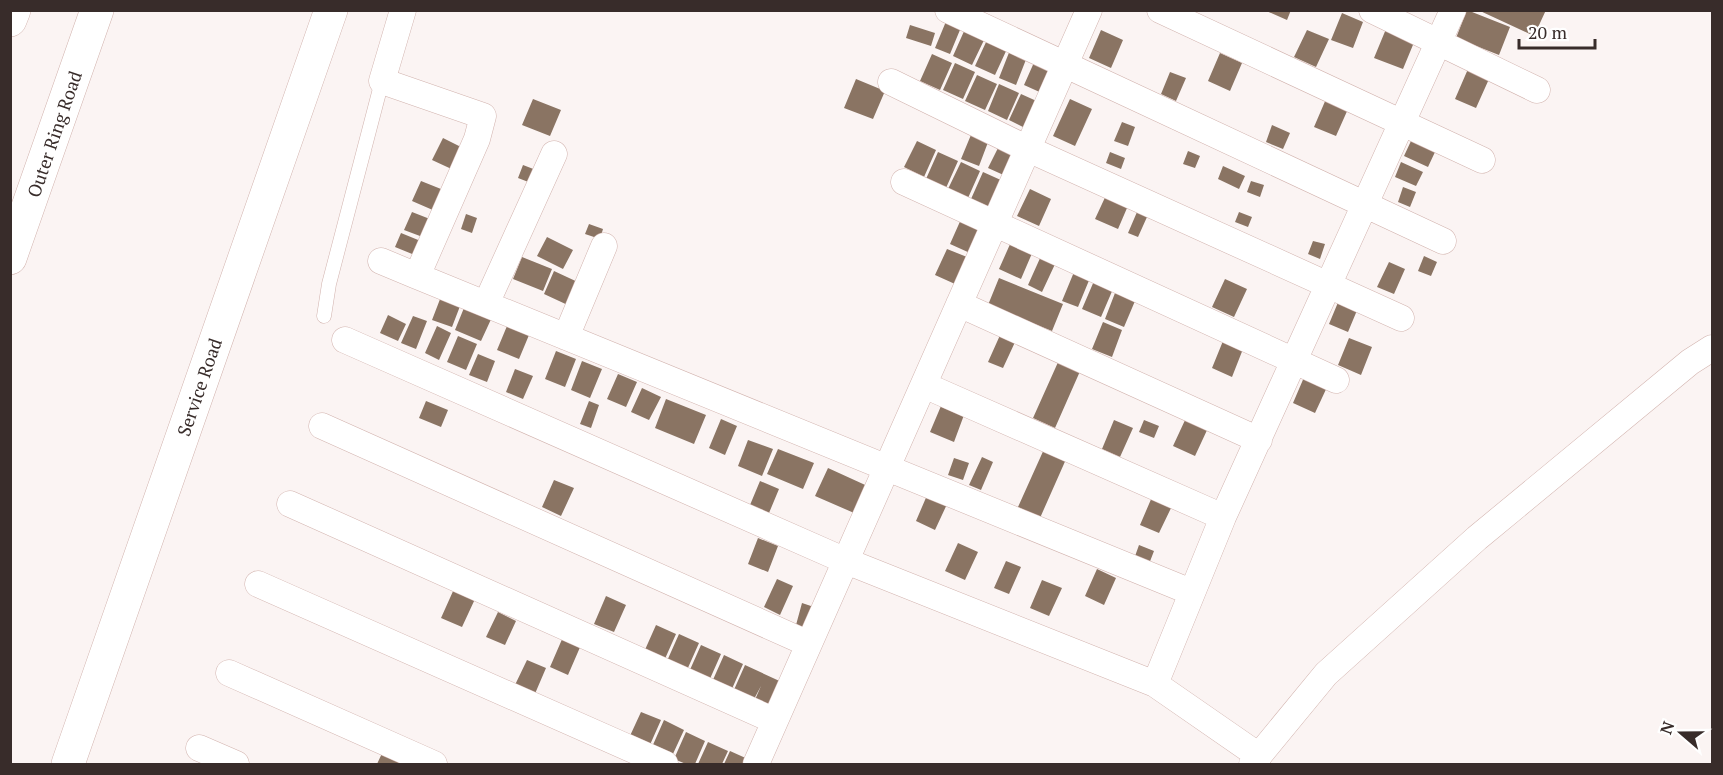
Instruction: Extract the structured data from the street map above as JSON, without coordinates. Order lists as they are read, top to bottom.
{
  "streets": {
    "main road": ["Outer Ring Road", "Service Road"]
  },
  "scale_bar": "20 m",
  "north": "left"
}
